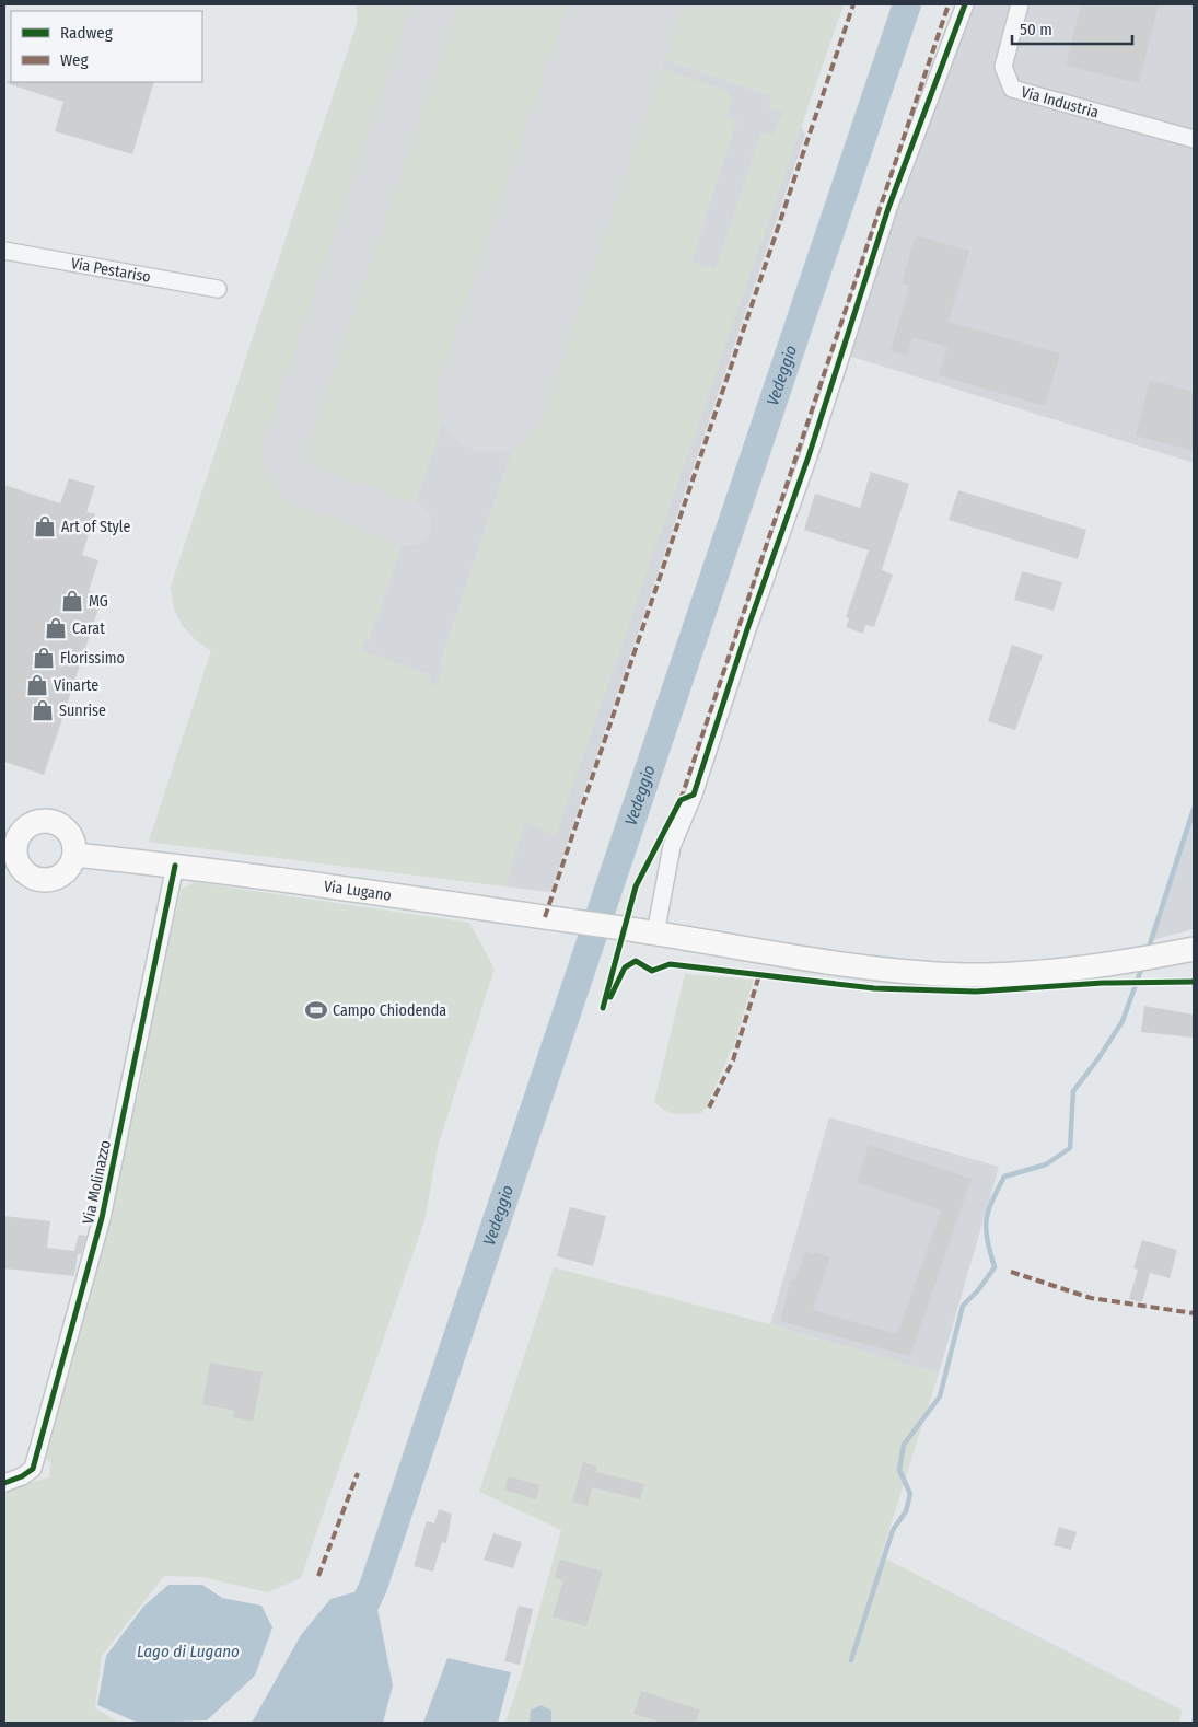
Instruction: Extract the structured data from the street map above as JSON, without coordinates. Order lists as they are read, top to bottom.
{
  "streets": {
    "main road": ["Via Lugano"],
    "street": ["Via Industria", "Via Pestariso", "Via Molinazzo"]
  },
  "crossings": [
    ["Via Lugano", "Via Molinazzo"]
  ],
  "water": ["Vedeggio", "Lago di Lugano"],
  "places": {
    "shop": [
      "Art of Style",
      "MG",
      "Carat",
      "Florissimo",
      "Vinarte",
      "Sunrise"
    ],
    "sports": ["Campo Chiodenda"]
  },
  "legend": ["Radweg", "Weg"],
  "scale_bar": "50 m"
}
